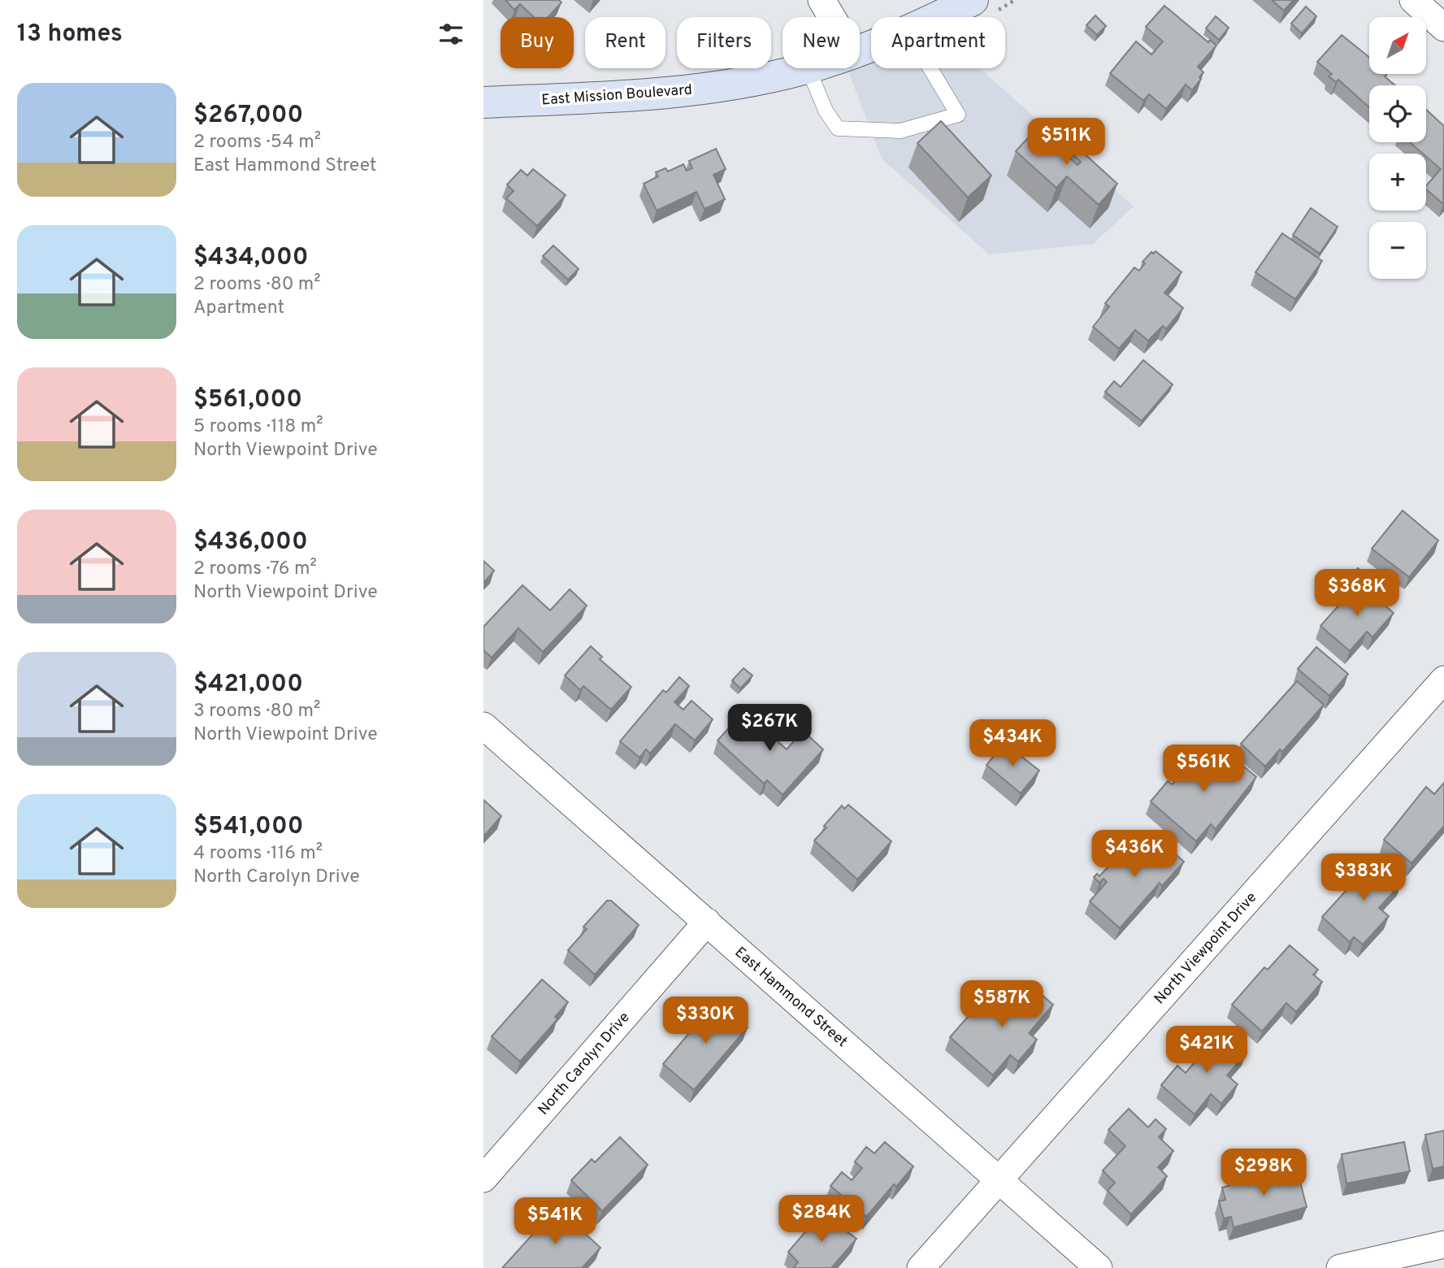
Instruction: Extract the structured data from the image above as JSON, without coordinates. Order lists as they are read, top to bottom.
{
  "streets": {
    "main road": ["East Mission Boulevard"],
    "street": ["North Viewpoint Drive", "East Hammond Street", "North Carolyn Drive"]
  },
  "crossings": [
    ["North Viewpoint Drive", "East Hammond Street"],
    ["East Hammond Street", "North Carolyn Drive"]
  ],
  "north": "top right",
  "page": {
    "heading": "13 homes",
    "map_buttons": ["+", "−"],
    "chip": [
      "Buy",
      "Rent",
      "Filters",
      "New",
      "Apartment"
    ],
    "list": [
      {
        "name": "$267,000",
        "note": "2 rooms · 54 m² · East Hammond Street"
      },
      {
        "name": "$434,000",
        "note": "2 rooms · 80 m² · Apartment"
      },
      {
        "name": "$561,000",
        "note": "5 rooms · 118 m² · North Viewpoint Drive"
      },
      {
        "name": "$436,000",
        "note": "2 rooms · 76 m² · North Viewpoint Drive"
      },
      {
        "name": "$421,000",
        "note": "3 rooms · 80 m² · North Viewpoint Drive"
      },
      {
        "name": "$541,000",
        "note": "4 rooms · 116 m² · North Carolyn Drive"
      }
    ],
    "price": [
      "$511K",
      "$368K",
      "$267K",
      "$434K",
      "$561K",
      "$436K",
      "$383K",
      "$587K",
      "$330K",
      "$421K",
      "$298K",
      "$284K",
      "$541K"
    ]
  }
}
